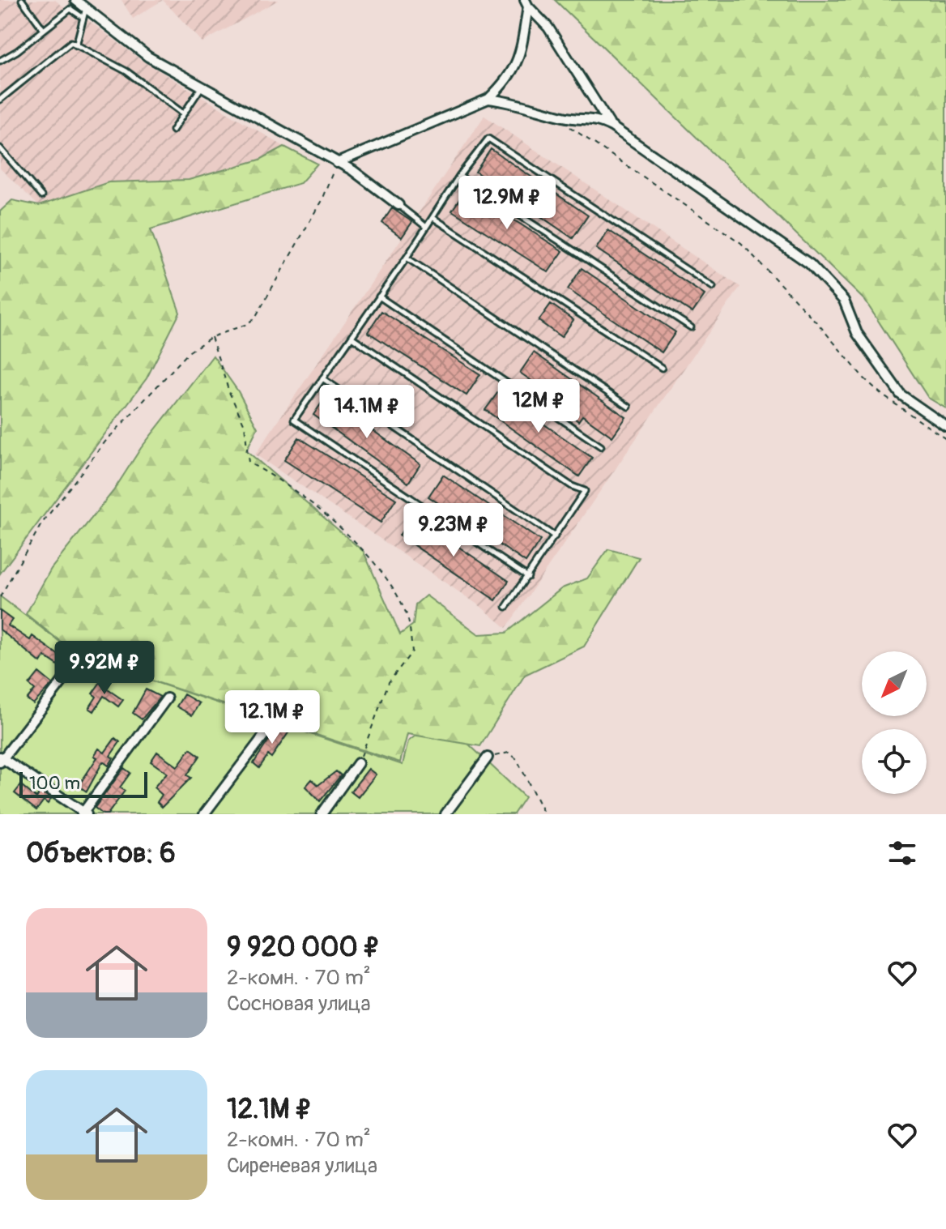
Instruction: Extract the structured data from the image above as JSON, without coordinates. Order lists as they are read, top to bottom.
{
  "scale_bar": "100 m",
  "north": "bottom left",
  "page": {
    "price": [
      "12.9M ₽",
      "12M ₽",
      "14.1M ₽",
      "9.23M ₽",
      "9.92M ₽",
      "12.1M ₽"
    ],
    "scale": "100 m",
    "heading": "Объектов: 6",
    "list": [
      {
        "name": "9 920 000 ₽",
        "note": "2-комн. · 70 m² · Сосновая улица"
      },
      {
        "name": "12.1M ₽",
        "note": "2-комн. · 70 m² · Сиреневая улица"
      }
    ]
  }
}
